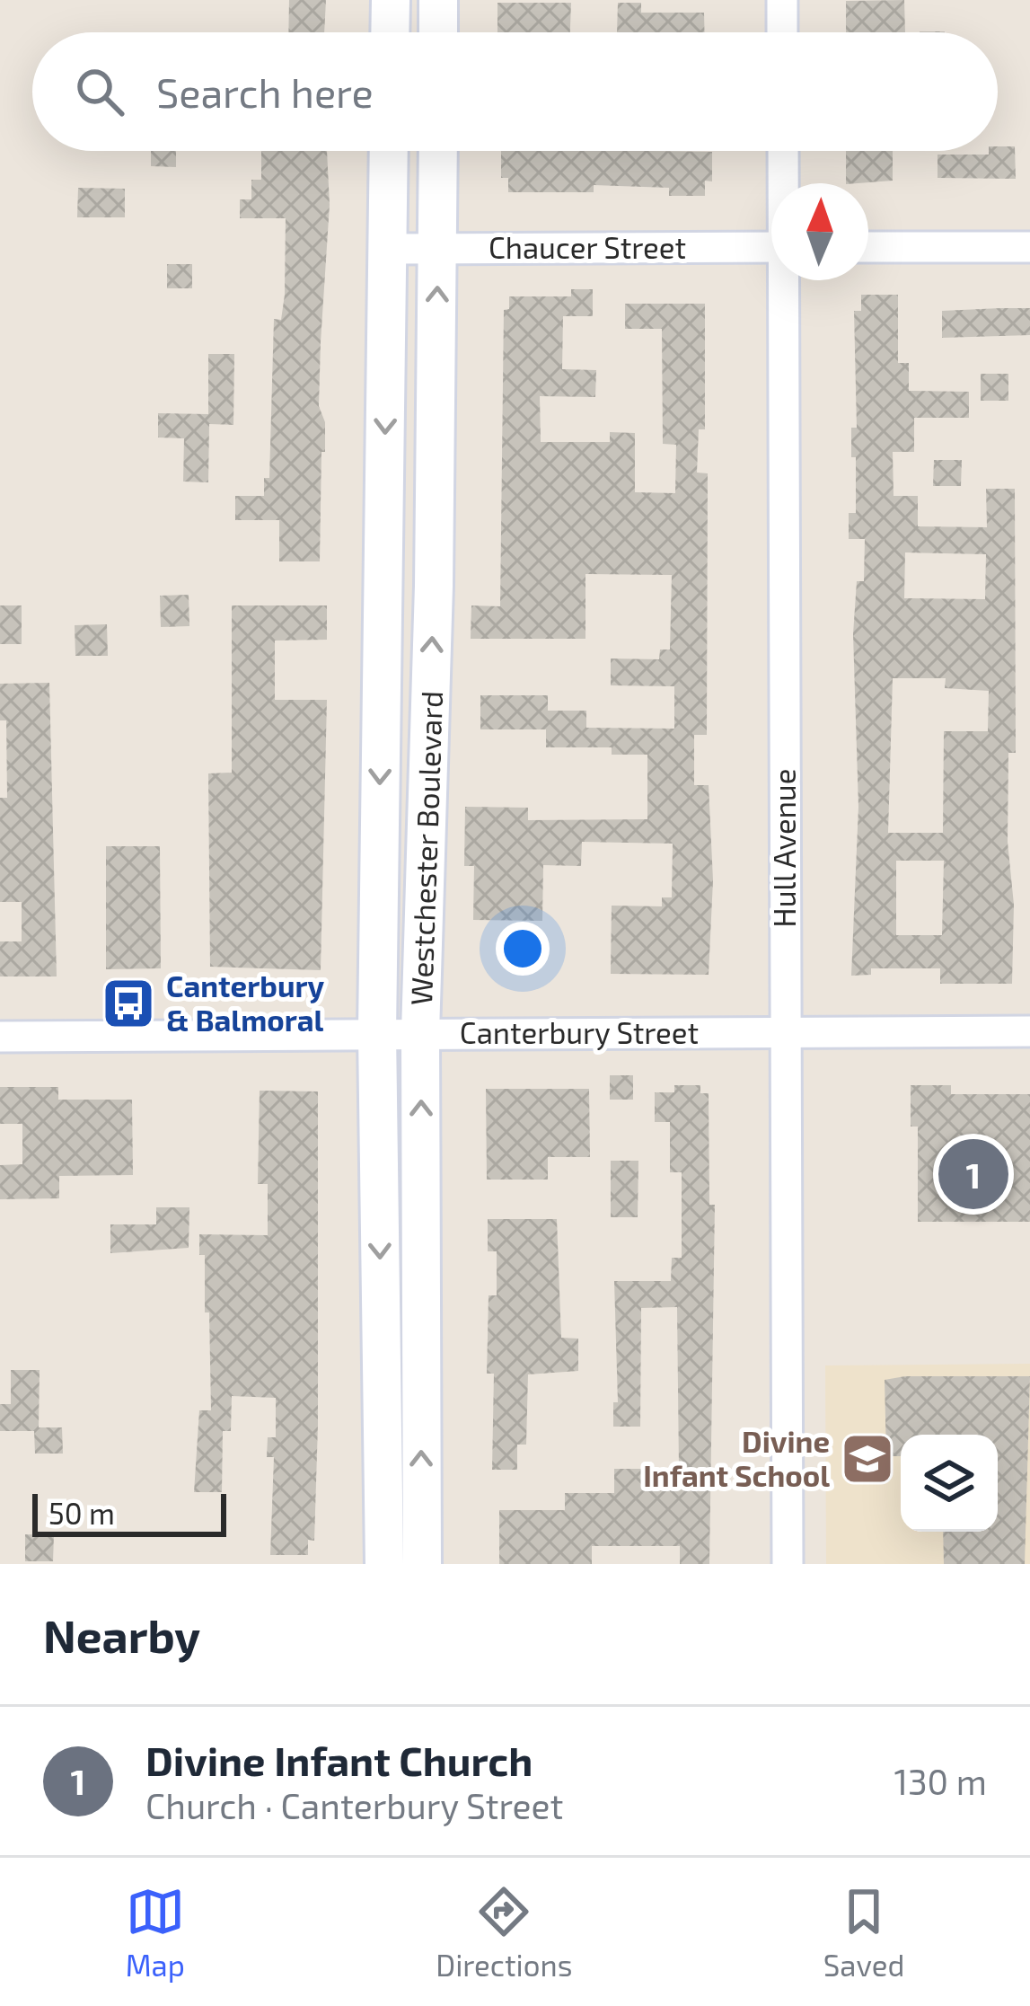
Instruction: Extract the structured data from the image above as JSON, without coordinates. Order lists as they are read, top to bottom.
{
  "streets": {
    "street": [
      "Chaucer Street",
      "Westchester Boulevard",
      "Hull Avenue",
      "Canterbury Street"
    ]
  },
  "crossings": [
    ["Chaucer Street", "Westchester Boulevard"],
    ["Westchester Boulevard", "Canterbury Street"],
    ["Hull Avenue", "Canterbury Street"]
  ],
  "places": {
    "bus stop": ["Canterbury & Balmoral"],
    "school or university": ["Divine Infant School"]
  },
  "scale_bar": "50 m",
  "north": "top",
  "page": {
    "search": "Search here",
    "pins": "1",
    "scale": "50 m",
    "heading": "Nearby",
    "list": [
      {
        "mark": "1",
        "name": "Divine Infant Church",
        "note": "Church · Canterbury Street",
        "value": "130 m"
      }
    ],
    "nav": ["Map", "Directions", "Saved"]
  }
}
